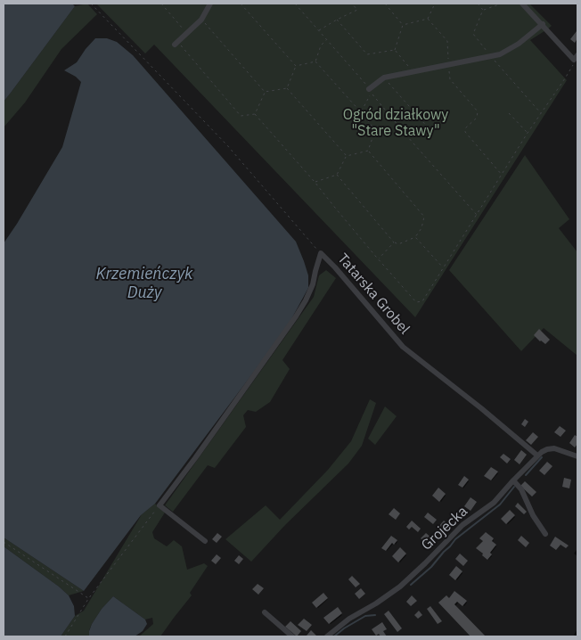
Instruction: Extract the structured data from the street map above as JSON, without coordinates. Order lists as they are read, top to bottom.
{
  "streets": {
    "street": ["Tatarska Grobel", "Grojecka"]
  },
  "crossings": [
    ["Tatarska Grobel", "Grojecka"]
  ],
  "water": ["Krzemieńczyk Duży"],
  "parks": ["Ogród działkowy \"Stare Stawy\""]
}
